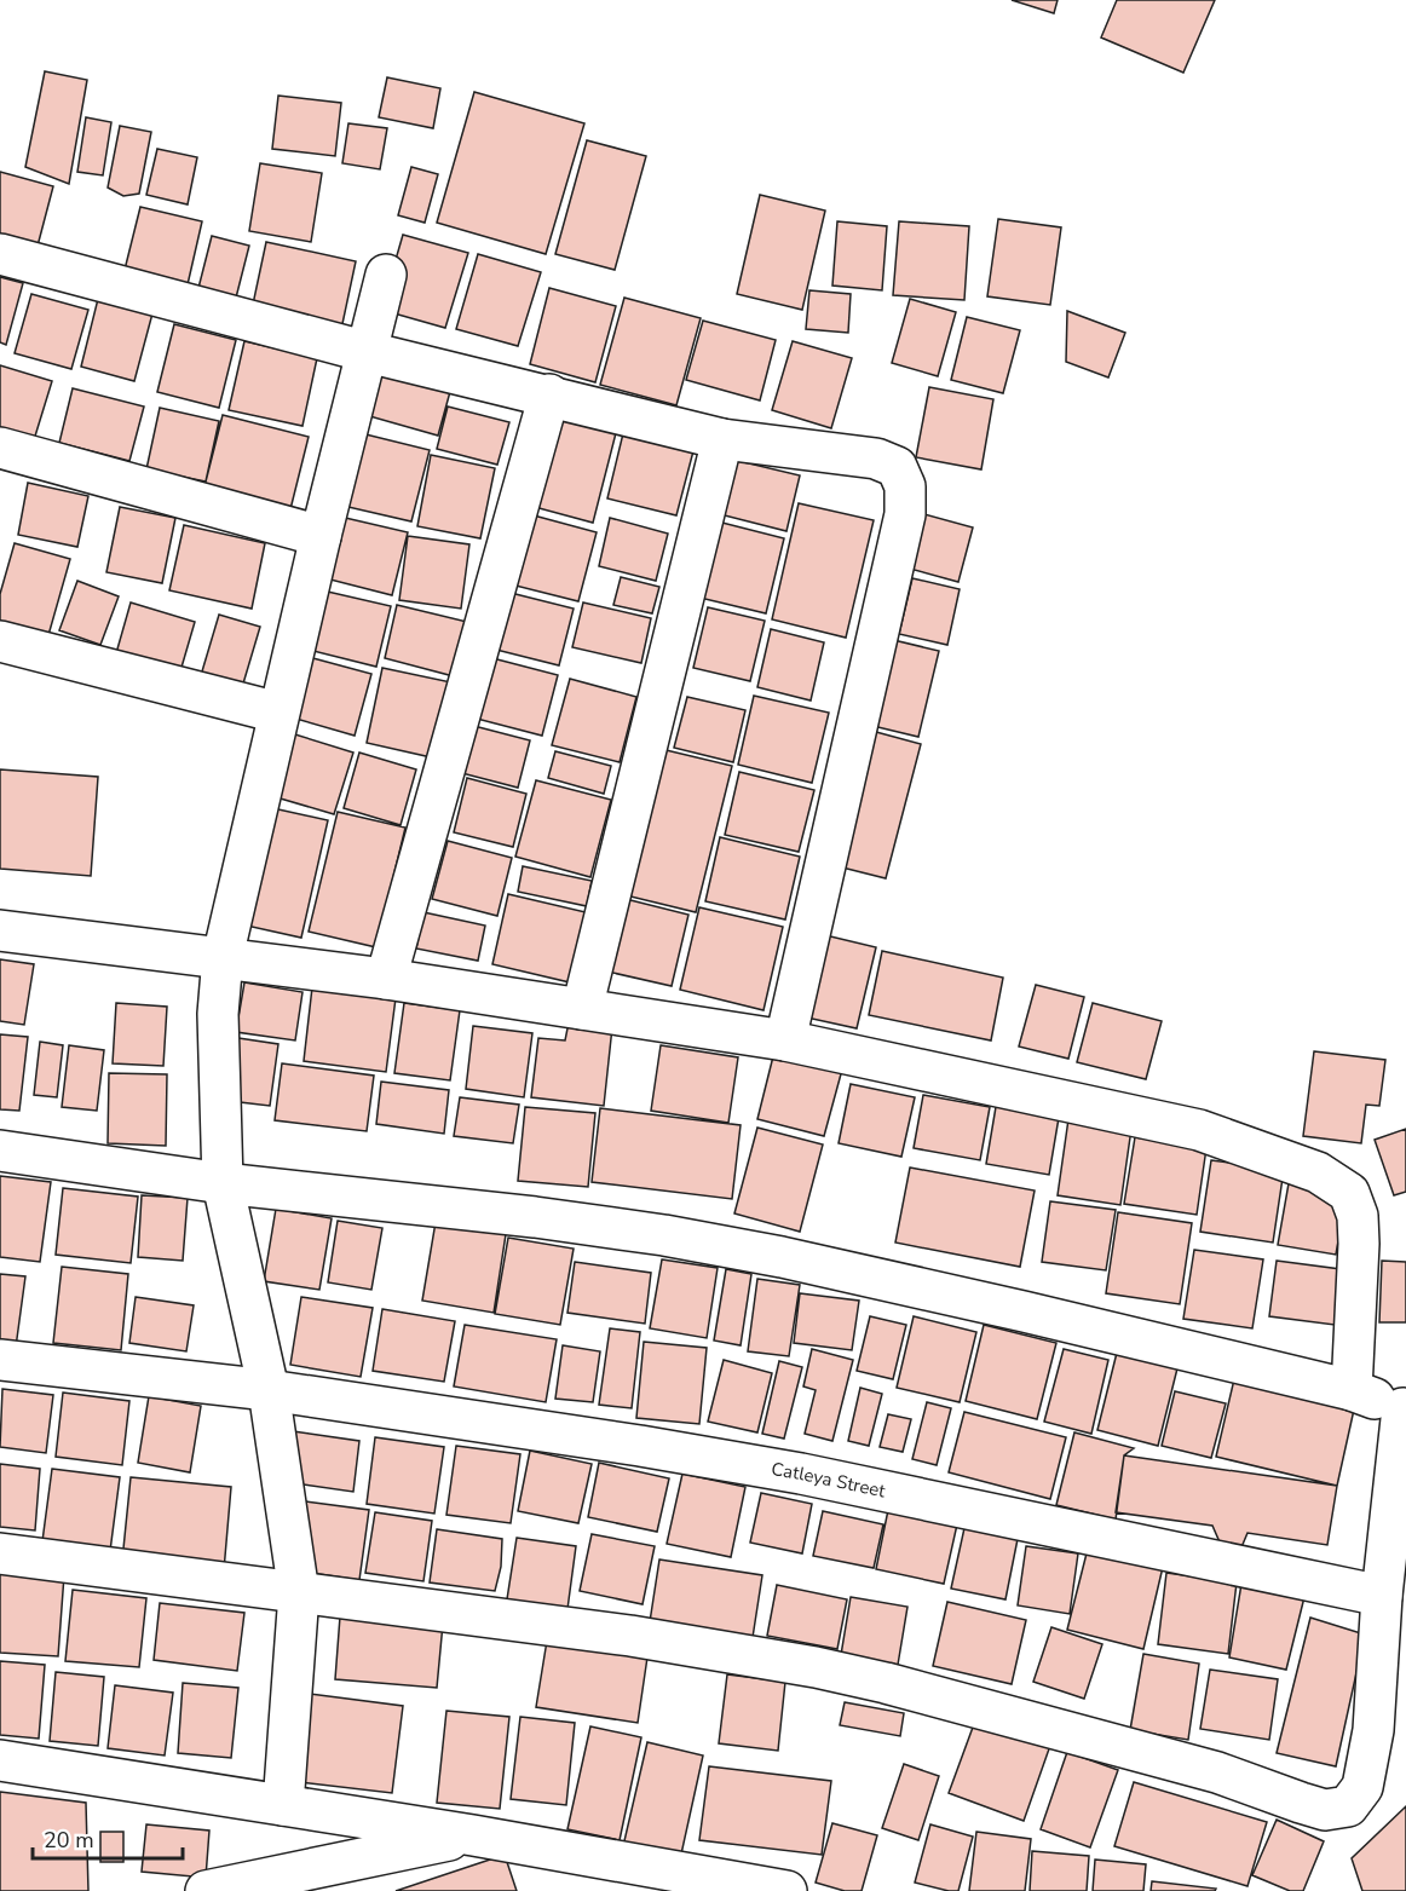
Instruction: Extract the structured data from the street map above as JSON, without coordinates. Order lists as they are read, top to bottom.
{
  "streets": {
    "street": ["Catleya Street"]
  },
  "scale_bar": "20 m"
}
